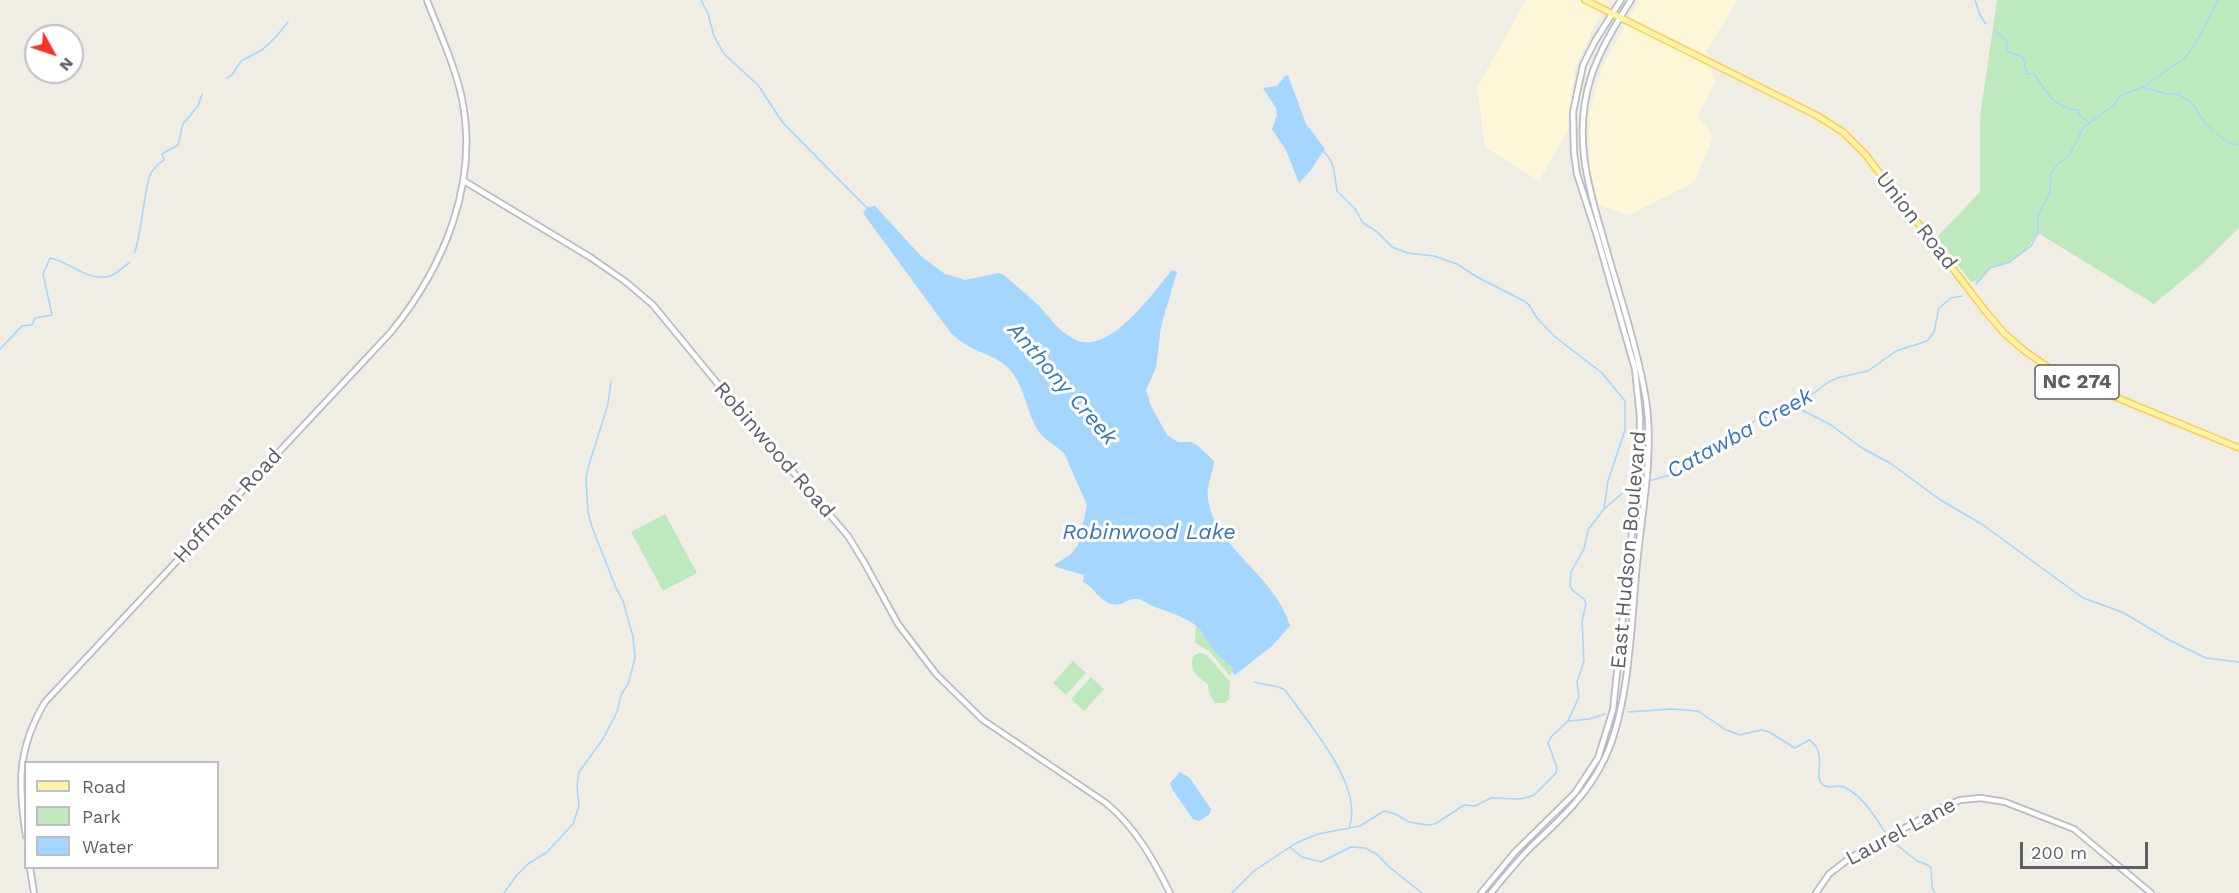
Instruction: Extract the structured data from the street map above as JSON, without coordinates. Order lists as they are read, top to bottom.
{
  "streets": {
    "main road": [
      "Union Road",
      "NC 274",
      "Robinwood Road",
      "Hoffman Road",
      "East Hudson Boulevard",
      "Laurel Lane"
    ]
  },
  "crossings": [
    ["Union Road", "East Hudson Boulevard"],
    ["Robinwood Road", "Hoffman Road"]
  ],
  "water": ["Anthony Creek", "Catawba Creek", "Robinwood Lake"],
  "legend": ["Road", "Park", "Water"],
  "scale_bar": "200 m",
  "north": "bottom right"
}
